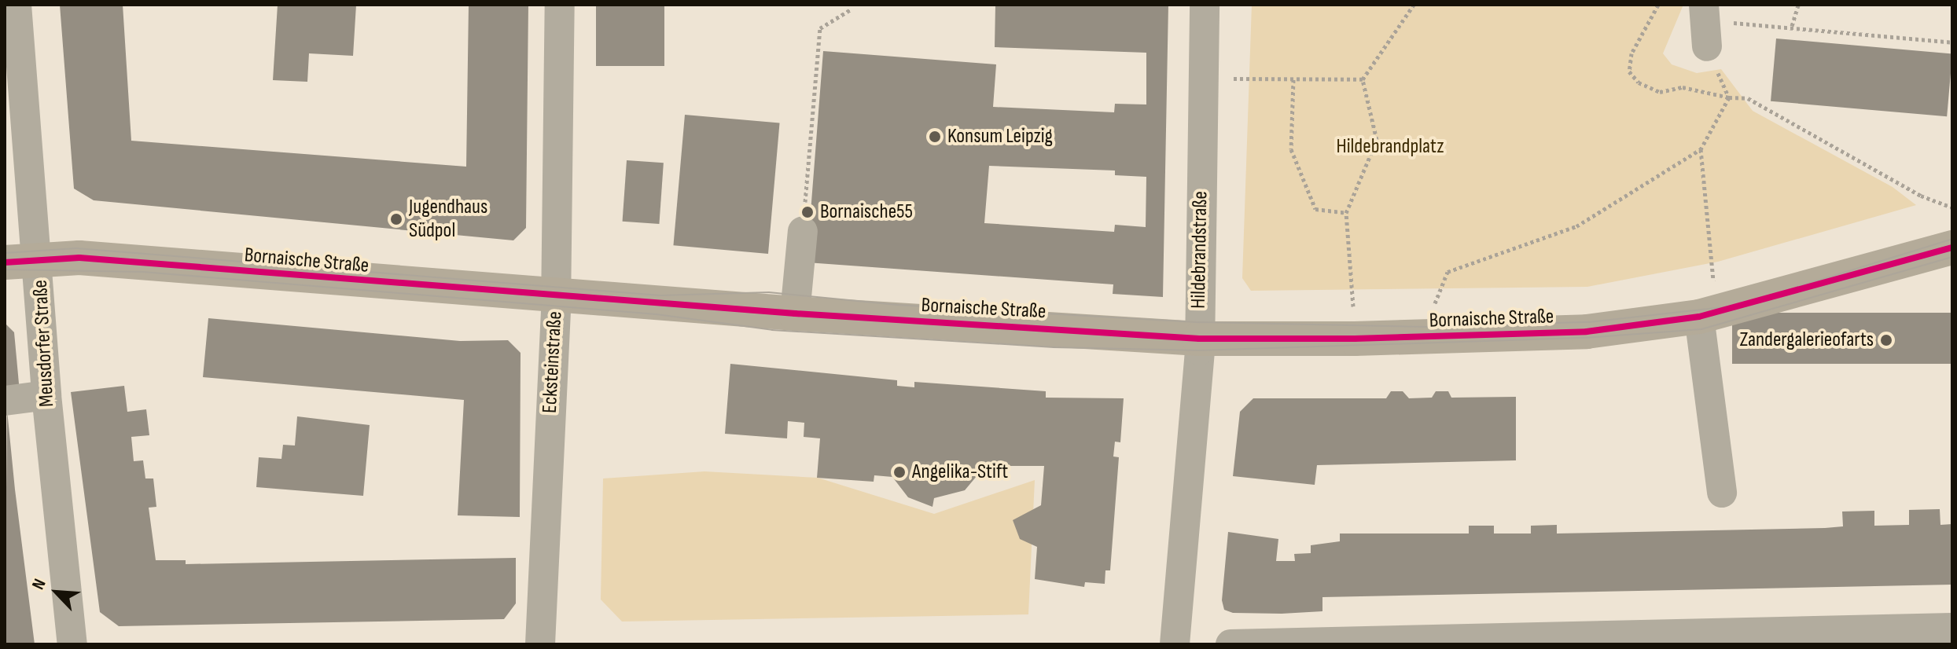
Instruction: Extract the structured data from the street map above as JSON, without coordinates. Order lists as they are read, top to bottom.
{
  "streets": {
    "main road": ["Bornaische Straße"],
    "street": ["Hildebrandstraße", "Meusdorfer Straße", "Ecksteinstraße"]
  },
  "crossings": [
    ["Hildebrandstraße", "Bornaische Straße"],
    ["Bornaische Straße", "Meusdorfer Straße"],
    ["Bornaische Straße", "Ecksteinstraße"]
  ],
  "parks": ["Hildebrandplatz"],
  "places": [
    "Konsum Leipzig",
    "Bornaische55",
    "Jugendhaus Südpol",
    "Zandergalerieofarts",
    "Angelika-Stift"
  ],
  "north": "top left"
}
